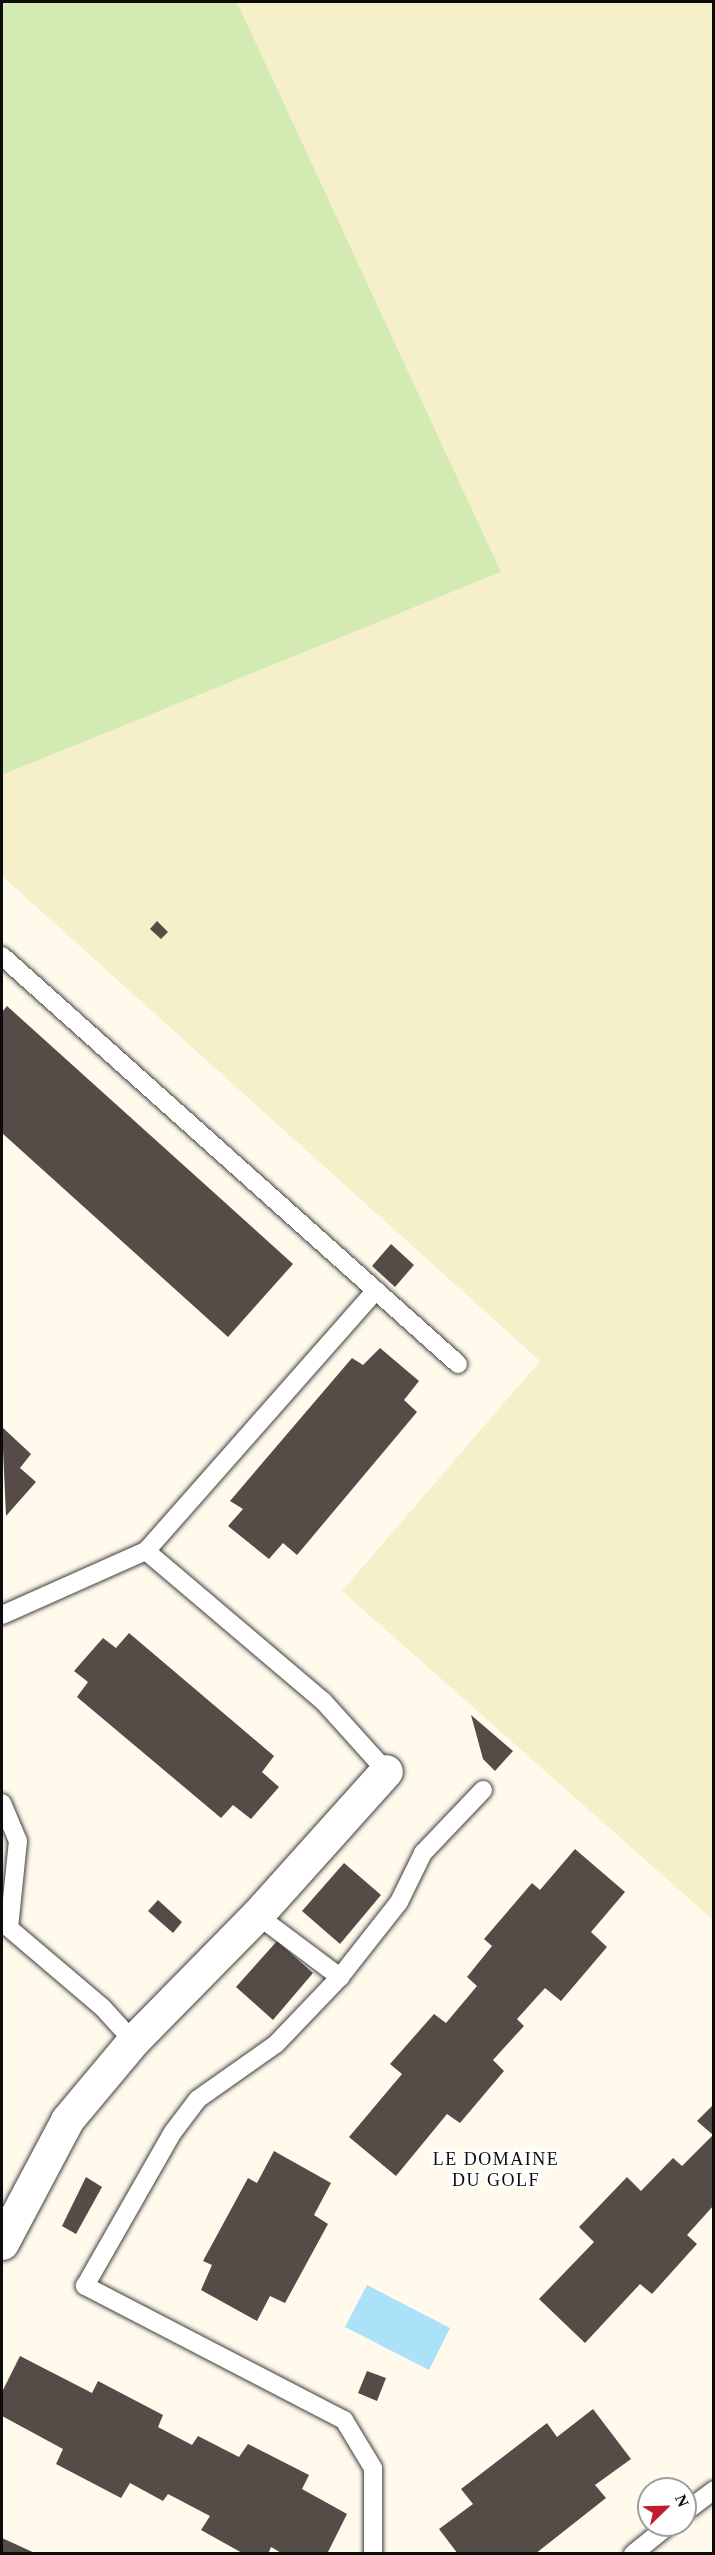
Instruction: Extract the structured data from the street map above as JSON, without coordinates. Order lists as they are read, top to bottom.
{
  "districts": ["LE DOMAINE DU GOLF"],
  "north": "top right"
}
